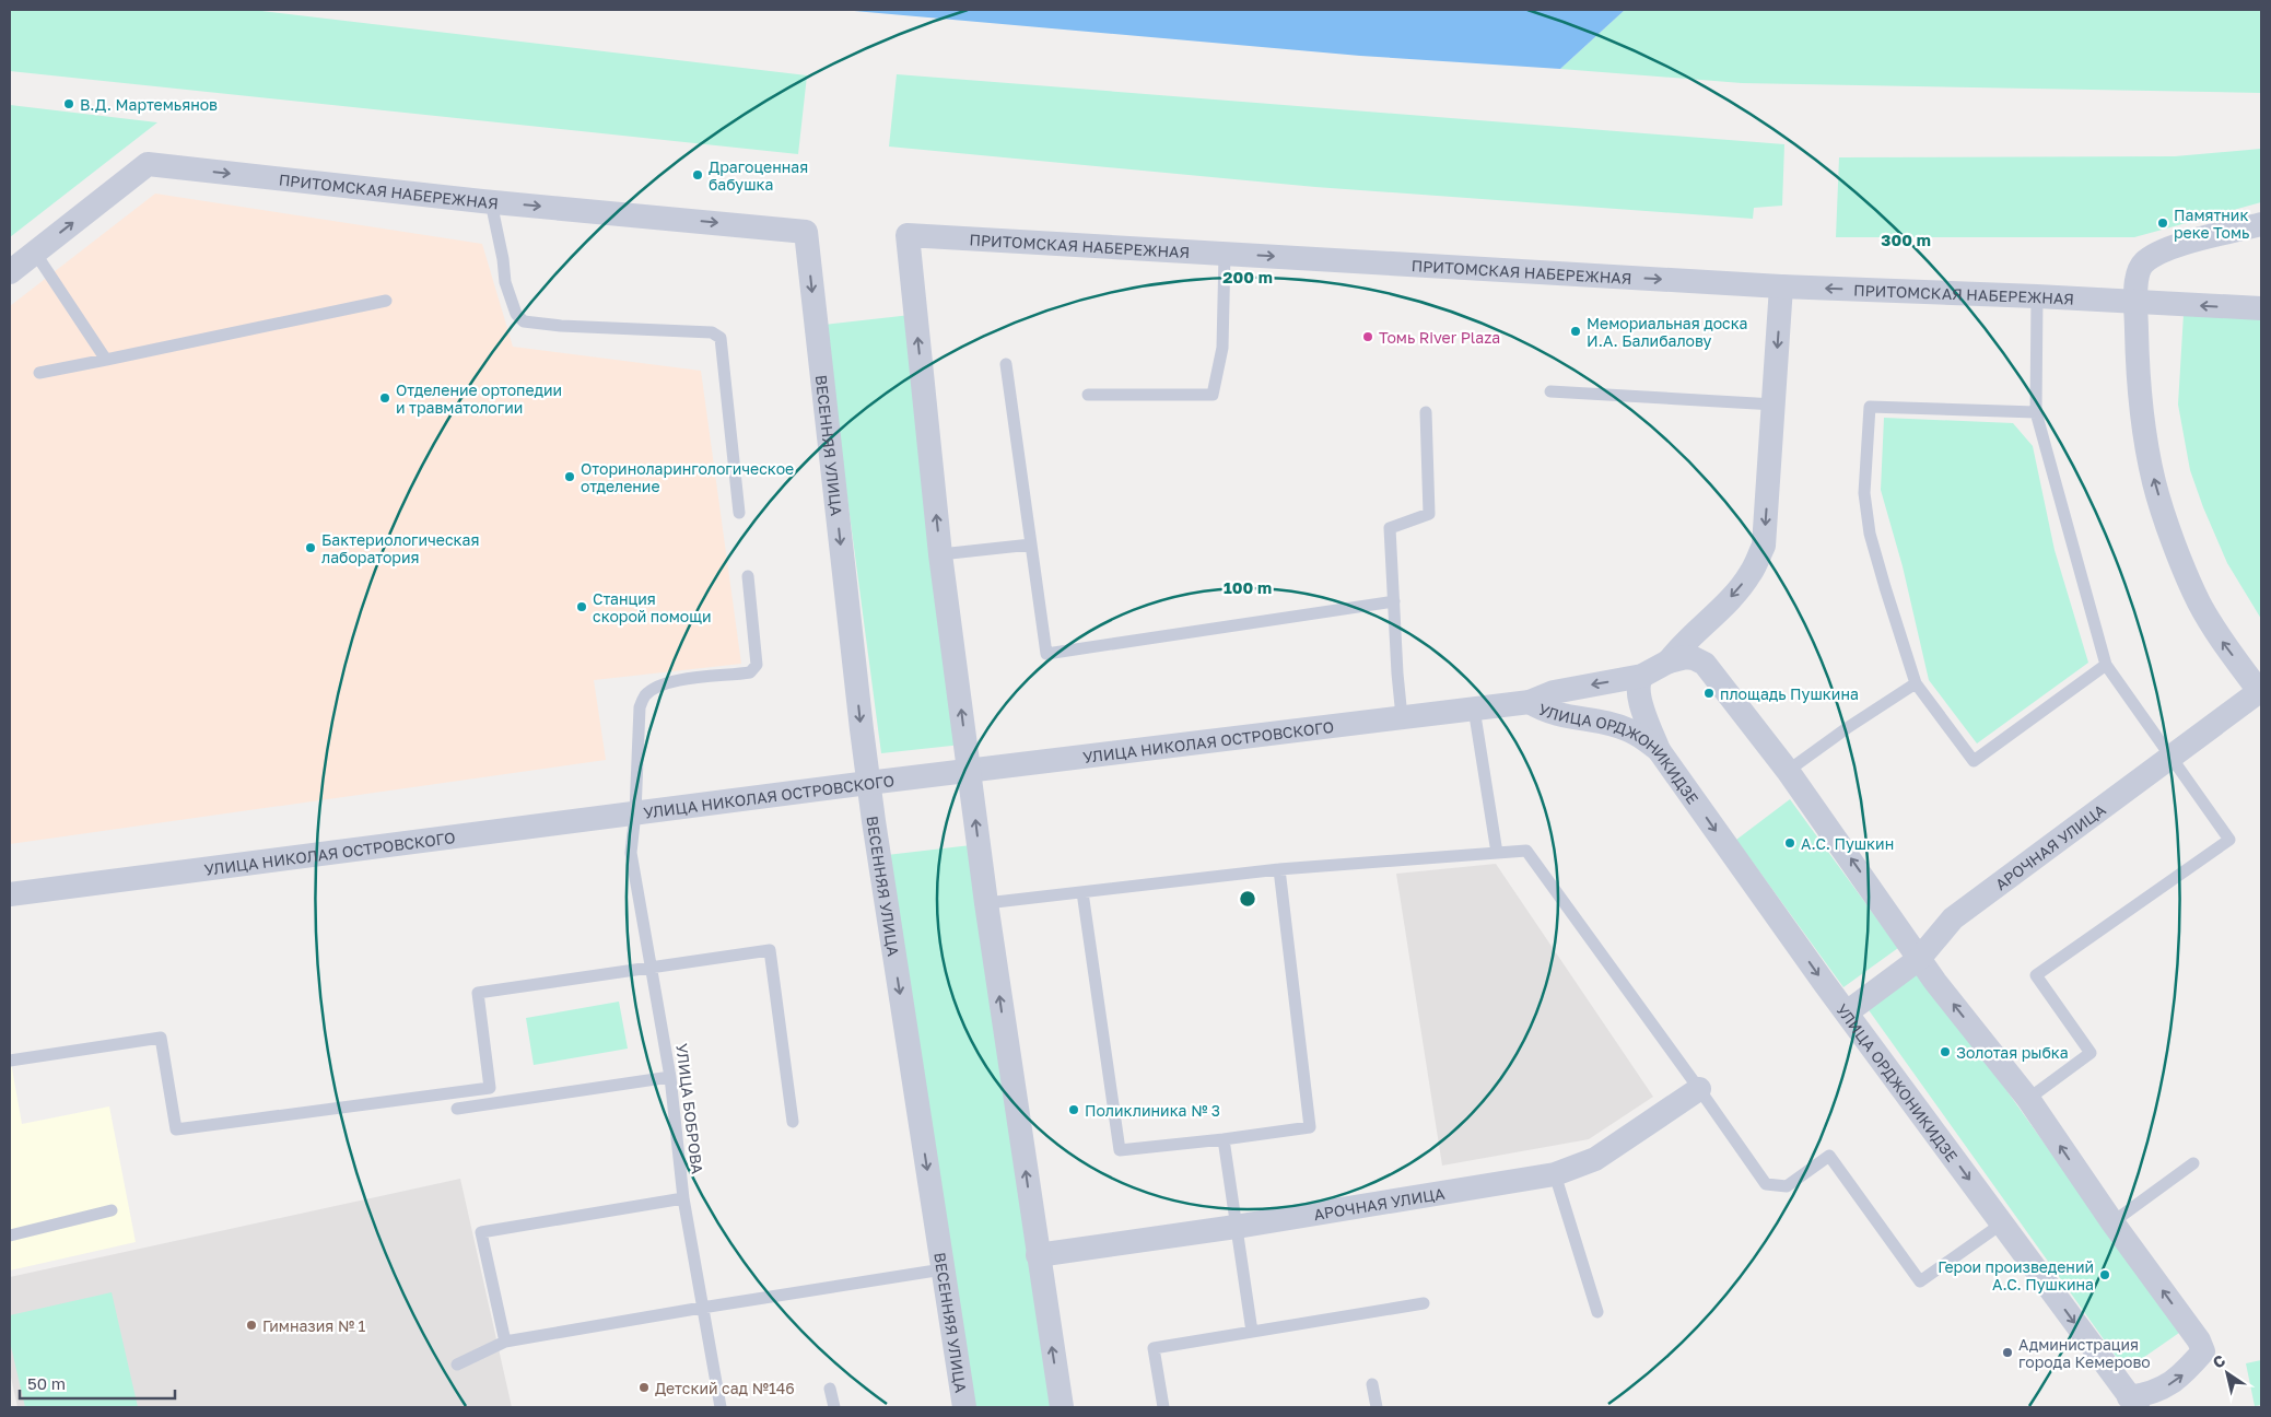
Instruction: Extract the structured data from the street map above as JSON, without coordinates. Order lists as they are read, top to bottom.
{
  "streets": {
    "street": [
      "ПРИТОМСКАЯ НАБЕРЕЖНАЯ",
      "ВЕСЕННЯЯ УЛИЦА",
      "УЛИЦА НИКОЛАЯ ОСТРОВСКОГО",
      "УЛИЦА ОРДЖОНИКИДЗЕ",
      "АРОЧНАЯ УЛИЦА"
    ],
    "lane": ["УЛИЦА БОБРОВА"]
  },
  "crossings": [
    ["ПРИТОМСКАЯ НАБЕРЕЖНАЯ", "ВЕСЕННЯЯ УЛИЦА"],
    ["ВЕСЕННЯЯ УЛИЦА", "УЛИЦА НИКОЛАЯ ОСТРОВСКОГО"],
    ["УЛИЦА НИКОЛАЯ ОСТРОВСКОГО", "УЛИЦА ОРДЖОНИКИДЗЕ"],
    ["УЛИЦА НИКОЛАЯ ОСТРОВСКОГО", "УЛИЦА БОБРОВА"],
    ["УЛИЦА ОРДЖОНИКИДЗЕ", "АРОЧНАЯ УЛИЦА"]
  ],
  "places": [
    "В.Д. Мартемьянов",
    "Драгоценная бабушка",
    "Памятник реке Томь",
    "Мемориальная доска И.А. Балибалову",
    "Томь River Plaza",
    "Отделение ортопедии и травматологии",
    "Оториноларингологическое отделение",
    "Бактериологическая лаборатория",
    "Станция скорой помощи",
    "площадь Пушкина",
    "А.С. Пушкин",
    "Золотая рыбка",
    "Поликлиника № 3",
    "Герои произведений А.С. Пушкина",
    "Гимназия № 1",
    "Администрация города Кемерово",
    "Детский сад №146"
  ],
  "scale_bar": "50 m",
  "north": "top left",
  "rings": ["300 m", "200 m", "100 m"]
}
